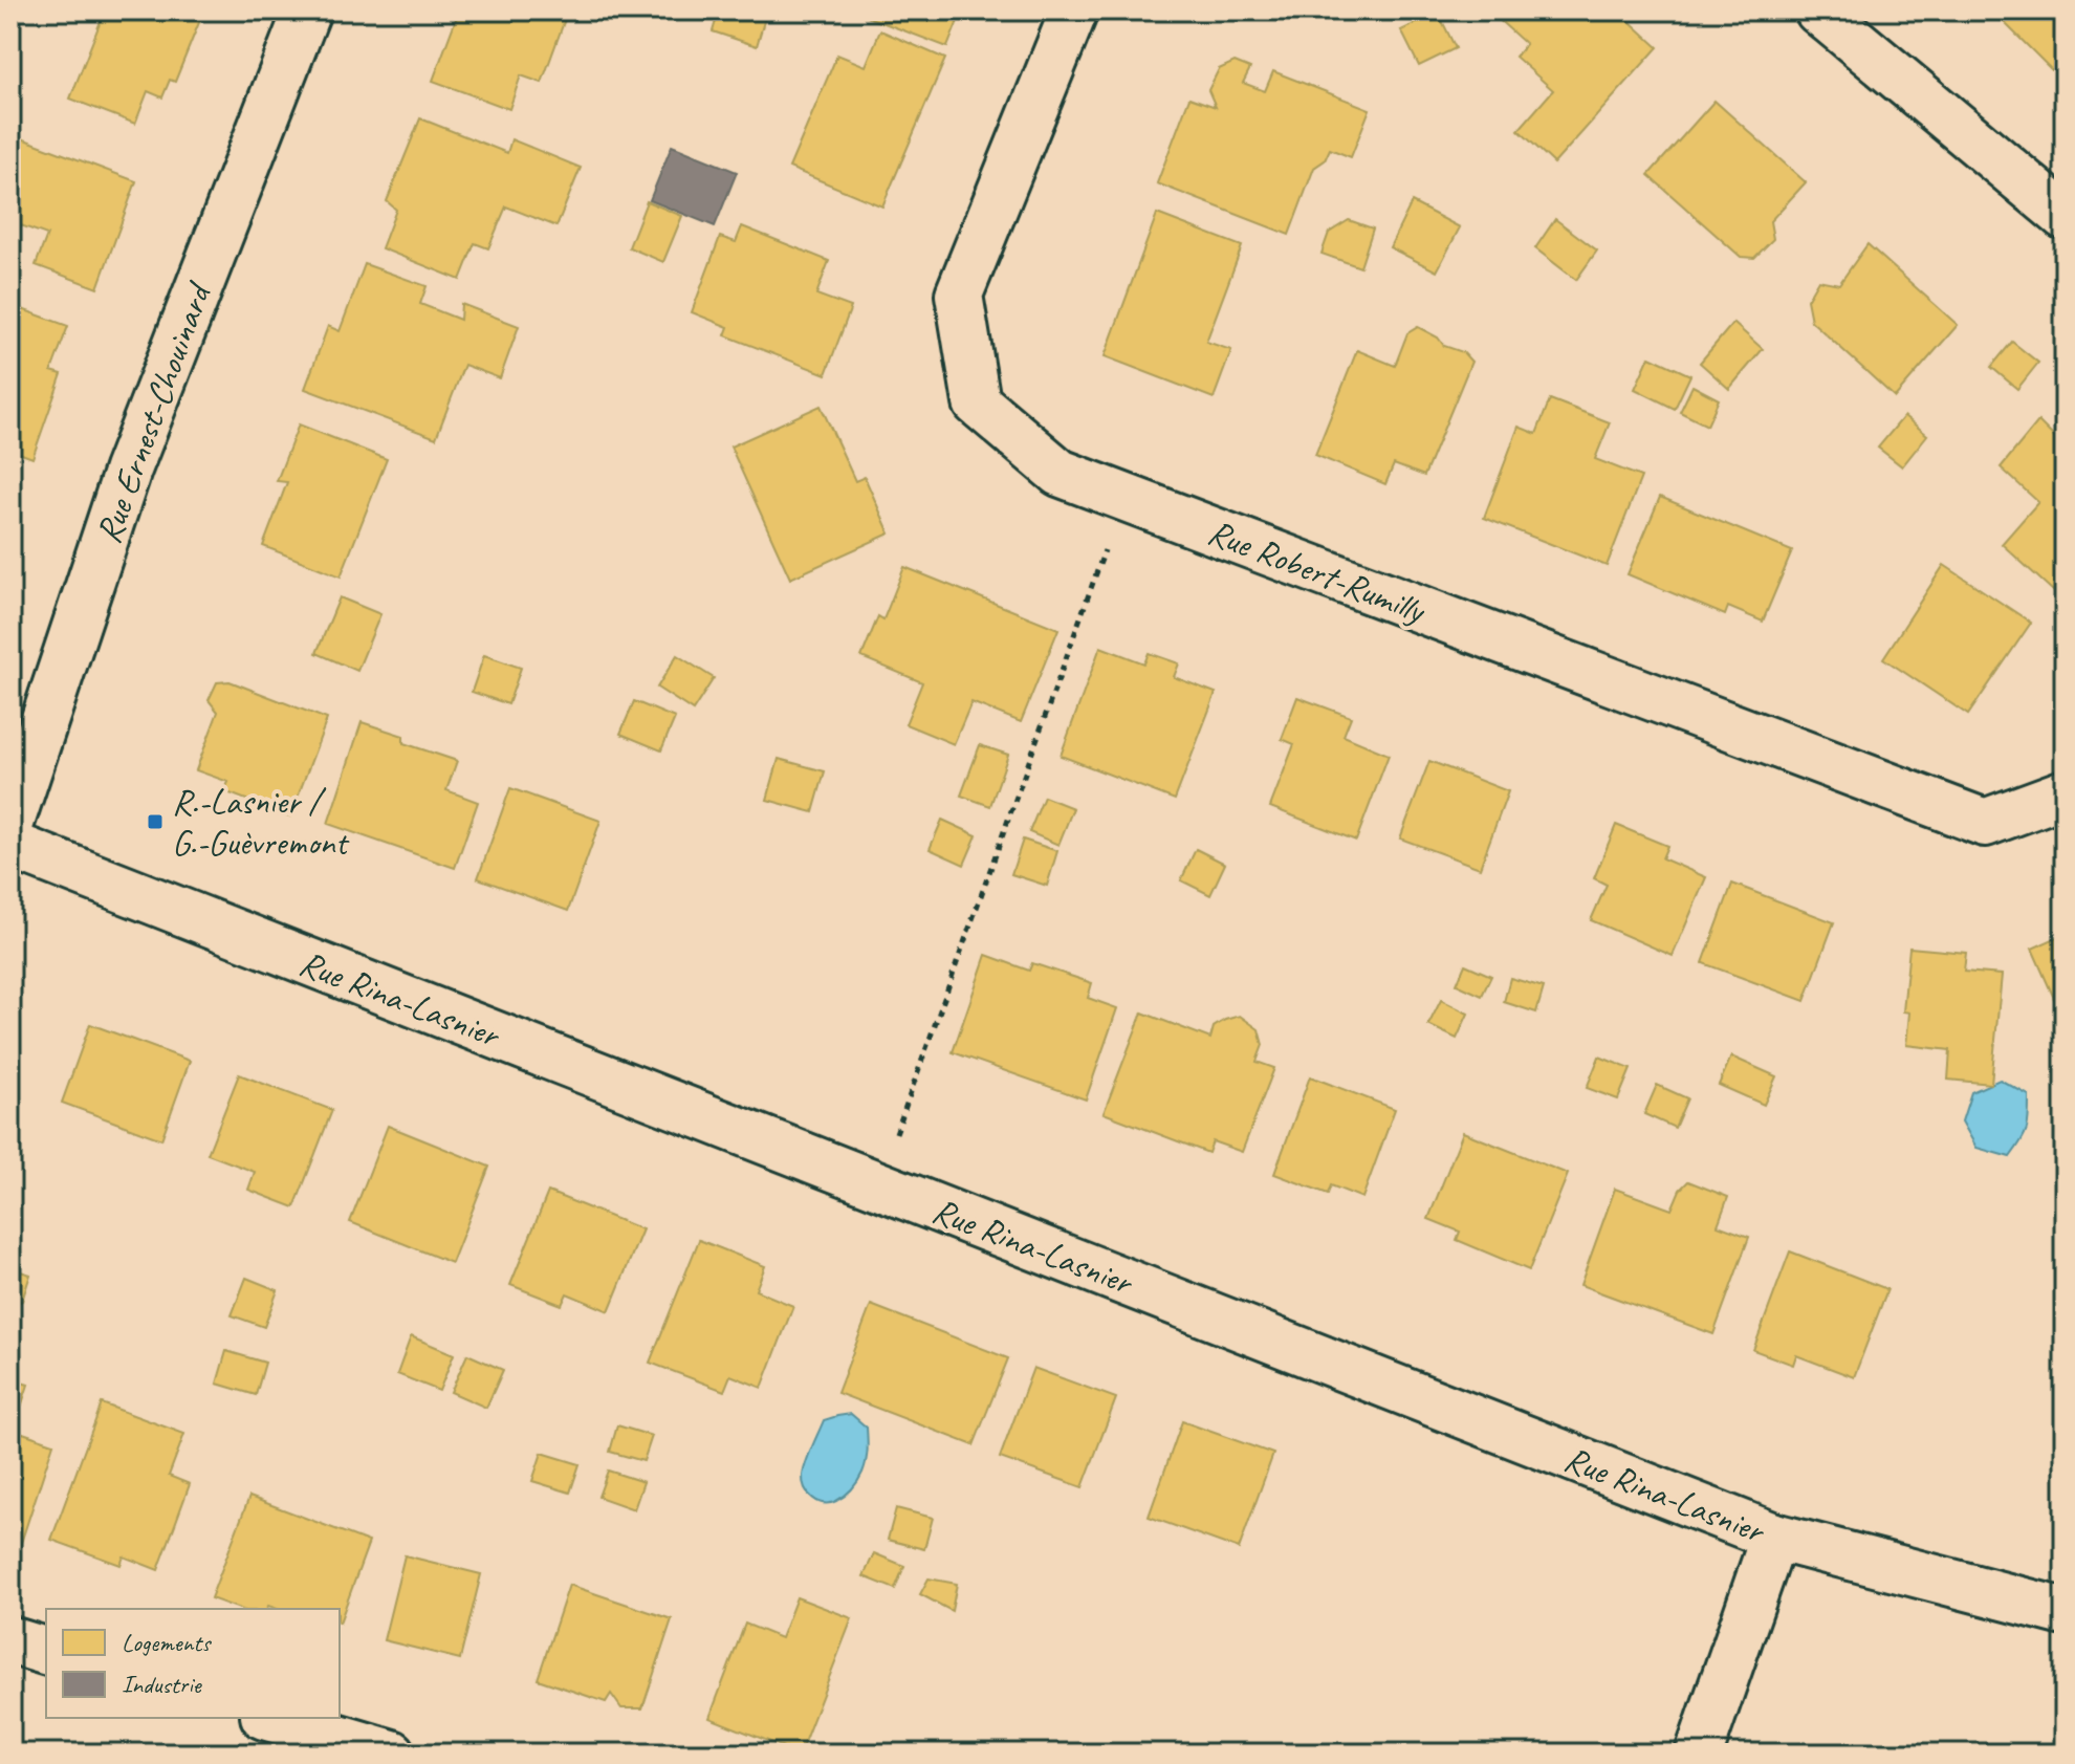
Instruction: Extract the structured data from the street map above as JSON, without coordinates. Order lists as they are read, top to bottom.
{
  "streets": {
    "street": ["Rue Ernest-Chouinard", "Rue Robert-Rumilly", "Rue Rina-Lasnier"]
  },
  "places": {
    "transit": ["R.-Lasnier / G.-Guèvremont"]
  },
  "legend": ["Logements", "Industrie"]
}
